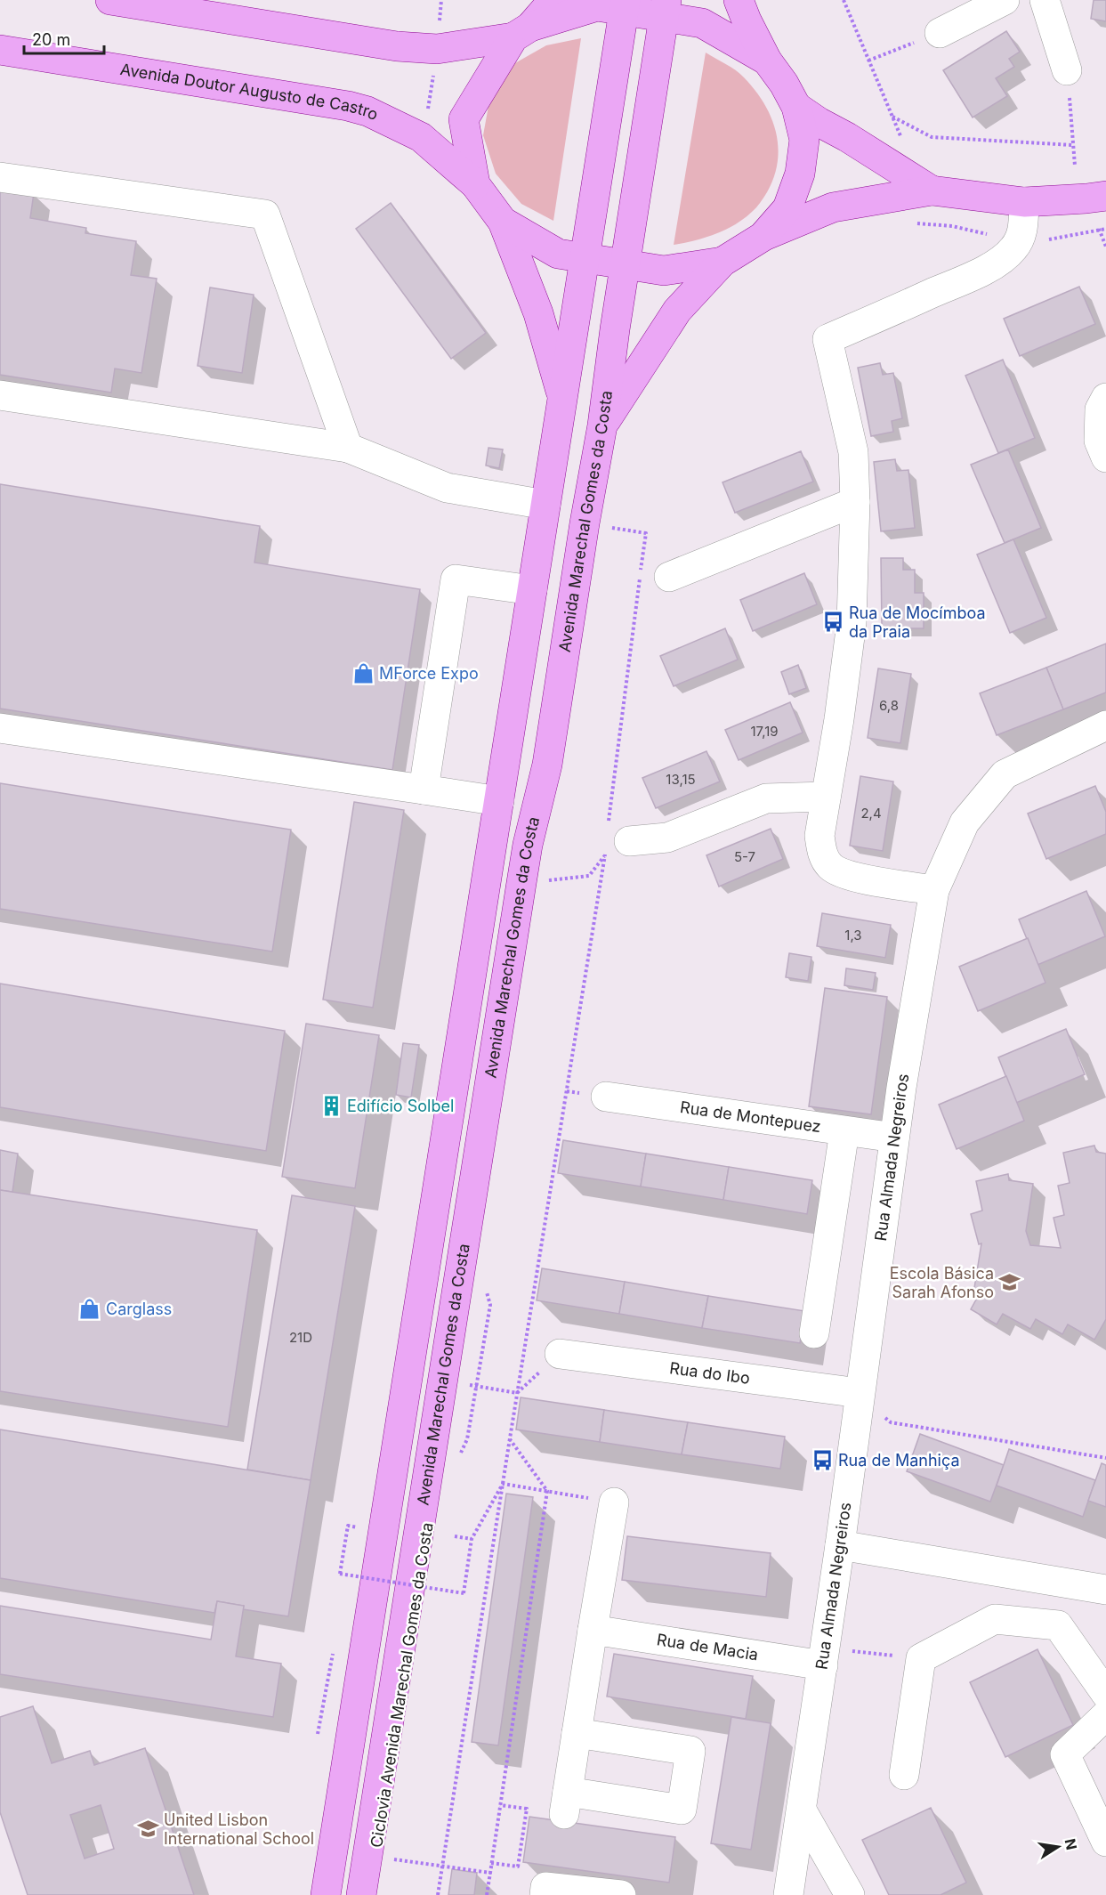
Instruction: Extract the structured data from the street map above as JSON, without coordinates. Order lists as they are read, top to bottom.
{
  "streets": {
    "main road": ["Avenida Doutor Augusto de Castro", "Avenida Marechal Gomes da Costa"],
    "street": [
      "Rua de Montepuez",
      "Rua Almada Negreiros",
      "Rua do Ibo",
      "Rua de Macia"
    ],
    "path": ["Ciclovia Avenida Marechal Gomes da Costa"]
  },
  "crossings": [
    ["Rua de Montepuez", "Rua Almada Negreiros"],
    ["Rua Almada Negreiros", "Rua do Ibo"],
    ["Rua Almada Negreiros", "Rua de Macia"]
  ],
  "places": {
    "bus stop": ["Rua de Mocímboa da Praia", "Rua de Manhiça"],
    "shop": ["MForce Expo", "Carglass"],
    "building": ["Edifício Solbel"],
    "school or university": ["Escola Básica Sarah Afonso", "United Lisbon International School"]
  },
  "house_numbers": [
    "6,8",
    "17,19",
    "13,15",
    "2,4",
    "5-7",
    "1,3",
    "21D"
  ],
  "scale_bar": "20 m",
  "north": "right"
}
